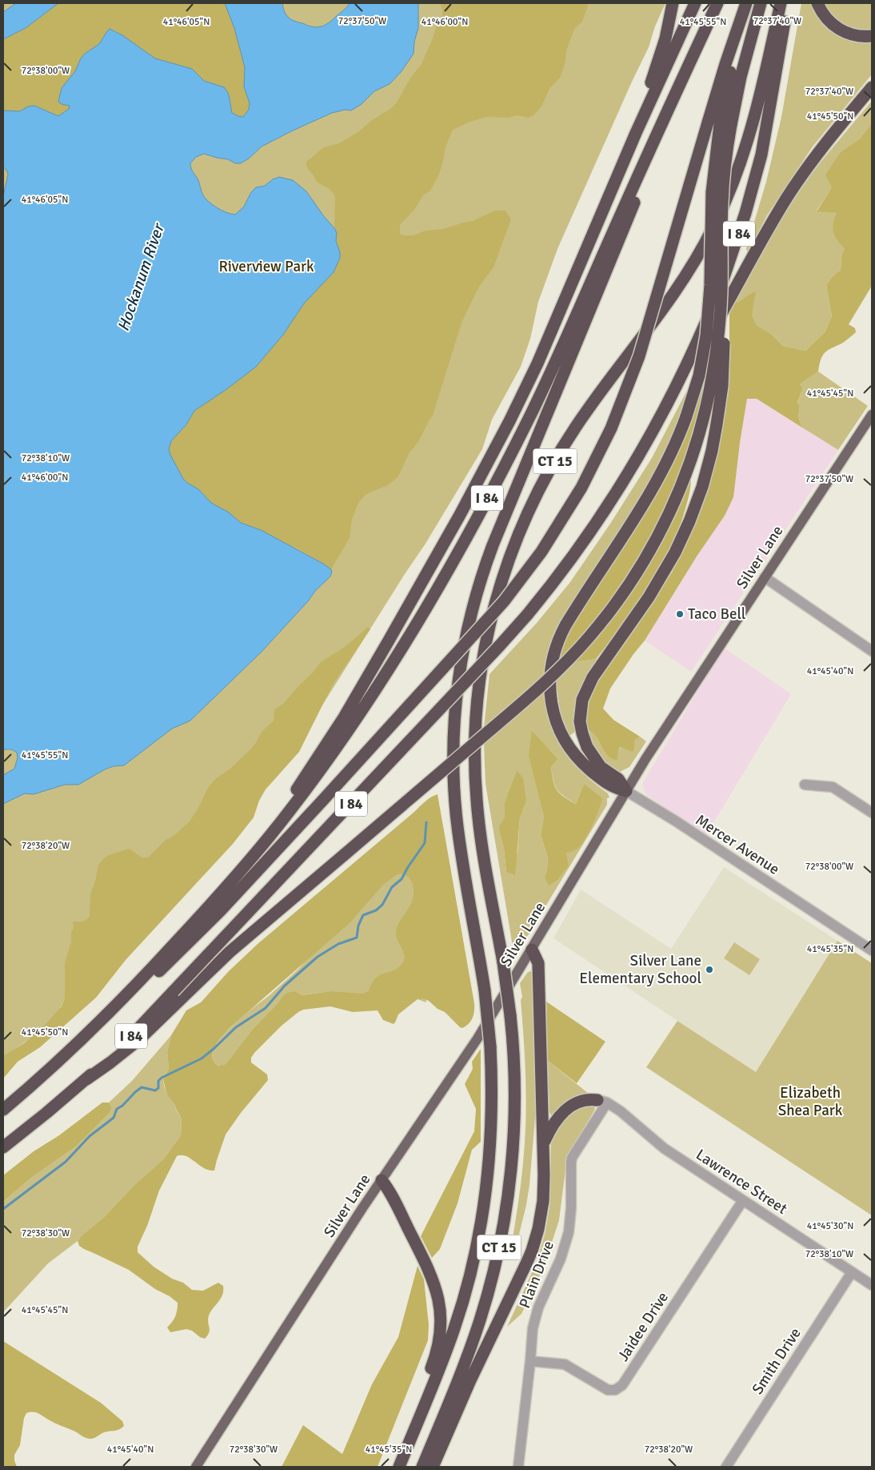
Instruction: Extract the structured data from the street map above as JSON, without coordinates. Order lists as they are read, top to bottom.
{
  "streets": {
    "highway": ["I 84", "CT 15"],
    "main road": ["Silver Lane"],
    "street": [
      "Mercer Avenue",
      "Lawrence Street",
      "Plain Drive",
      "Jaidee Drive",
      "Smith Drive"
    ]
  },
  "crossings": [
    ["I 84", "CT 15"],
    ["Silver Lane", "Mercer Avenue"],
    ["Lawrence Street", "Plain Drive"],
    ["Lawrence Street", "Jaidee Drive"],
    ["Lawrence Street", "Smith Drive"],
    ["Plain Drive", "Jaidee Drive"]
  ],
  "water": ["Hockanum River"],
  "parks": ["Riverview Park", "Elizabeth Shea Park"],
  "places": ["Taco Bell", "Silver Lane Elementary School"],
  "coordinates": [
    "72°37'50\"W",
    "72°37'40\"W",
    "41°46'05\"N",
    "41°46'00\"N",
    "41°45'55\"N",
    "72°38'00\"W",
    "41°45'50\"N",
    "41°45'45\"N",
    "72°38'10\"W",
    "41°45'40\"N",
    "72°38'20\"W",
    "41°45'35\"N",
    "41°45'30\"N",
    "72°38'30\"W"
  ]
}
